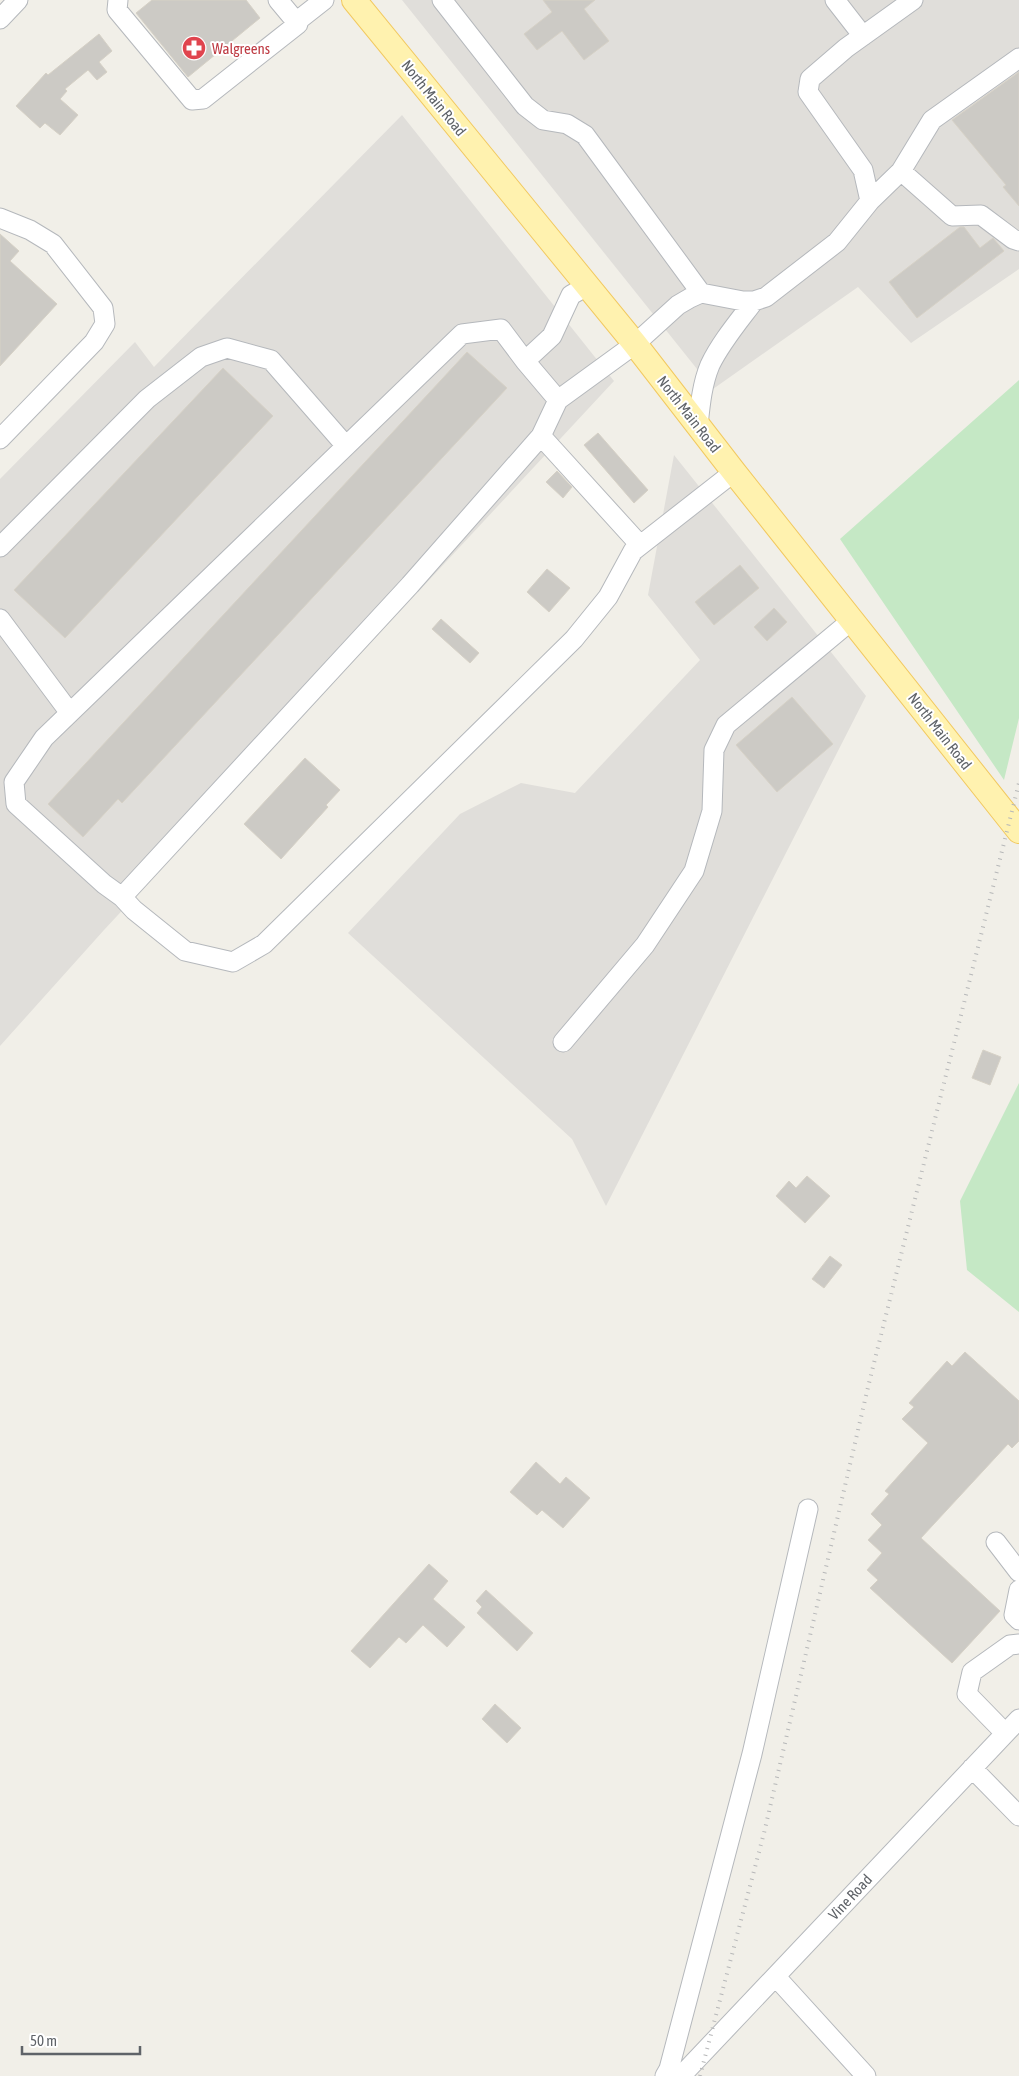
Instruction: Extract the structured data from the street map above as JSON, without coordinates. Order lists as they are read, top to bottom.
{
  "streets": {
    "main road": ["North Main Road"],
    "street": ["Vine Road"]
  },
  "places": {
    "pharmacy": ["Walgreens"]
  },
  "scale_bar": "50 m"
}
